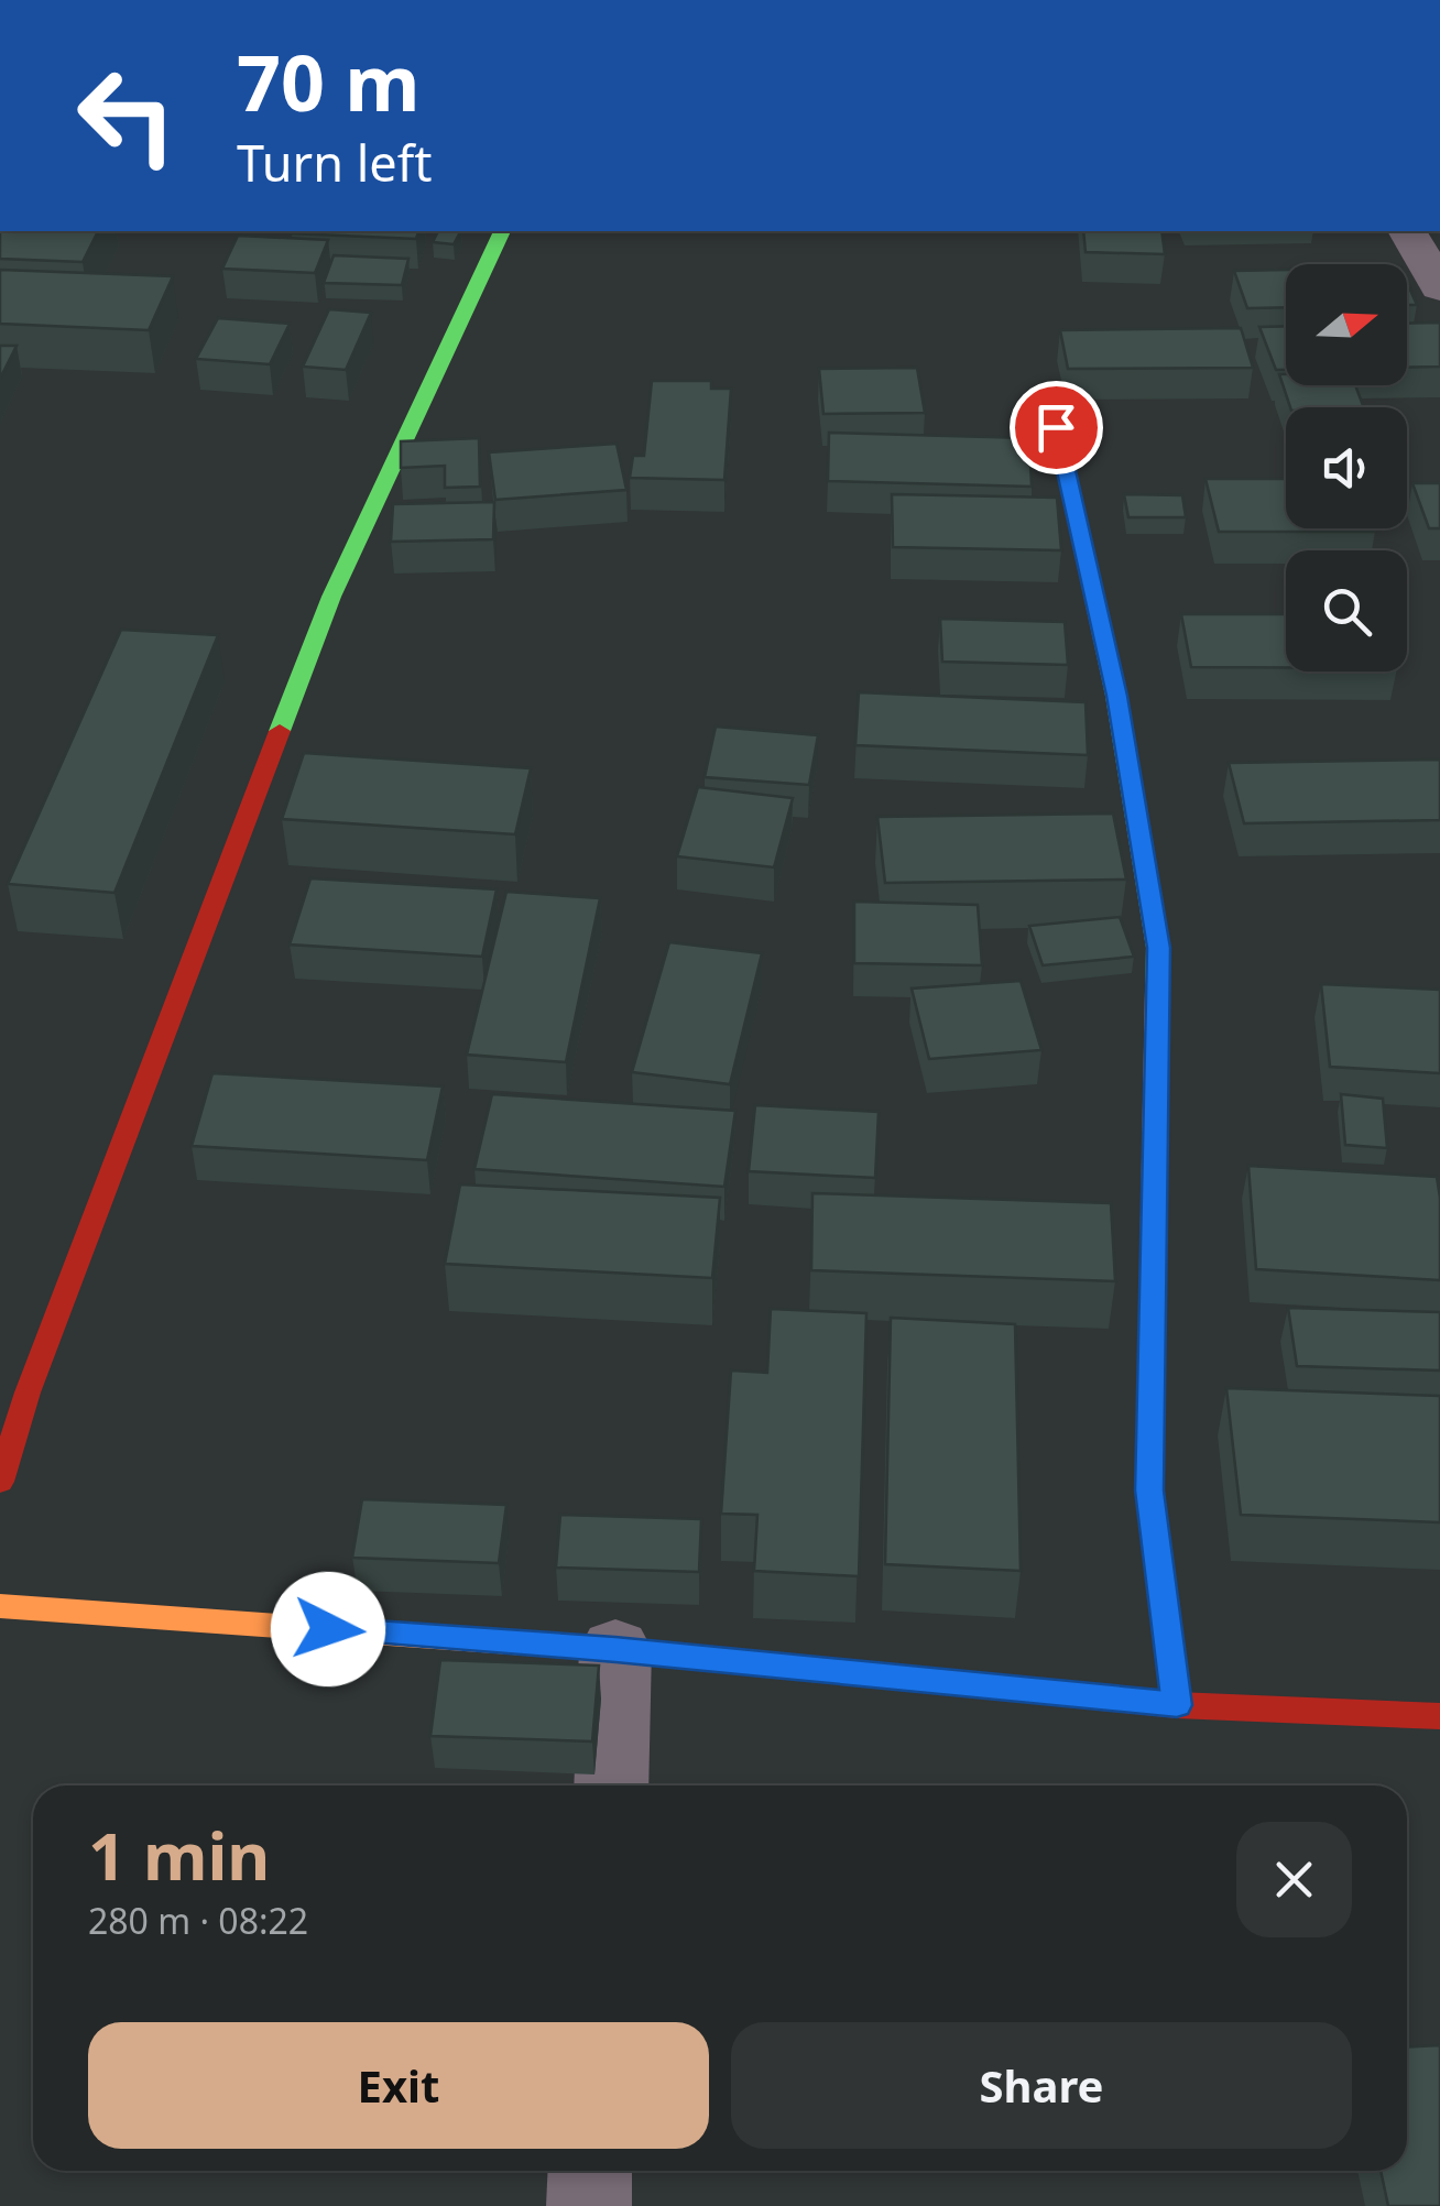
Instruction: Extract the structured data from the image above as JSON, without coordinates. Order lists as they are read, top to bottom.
{
  "north": "right",
  "page": {
    "turn": ["70 m", "Turn left"],
    "heading": ["1 min", "280 m · 08:22"],
    "buttons": ["Exit", "Share"]
  }
}
